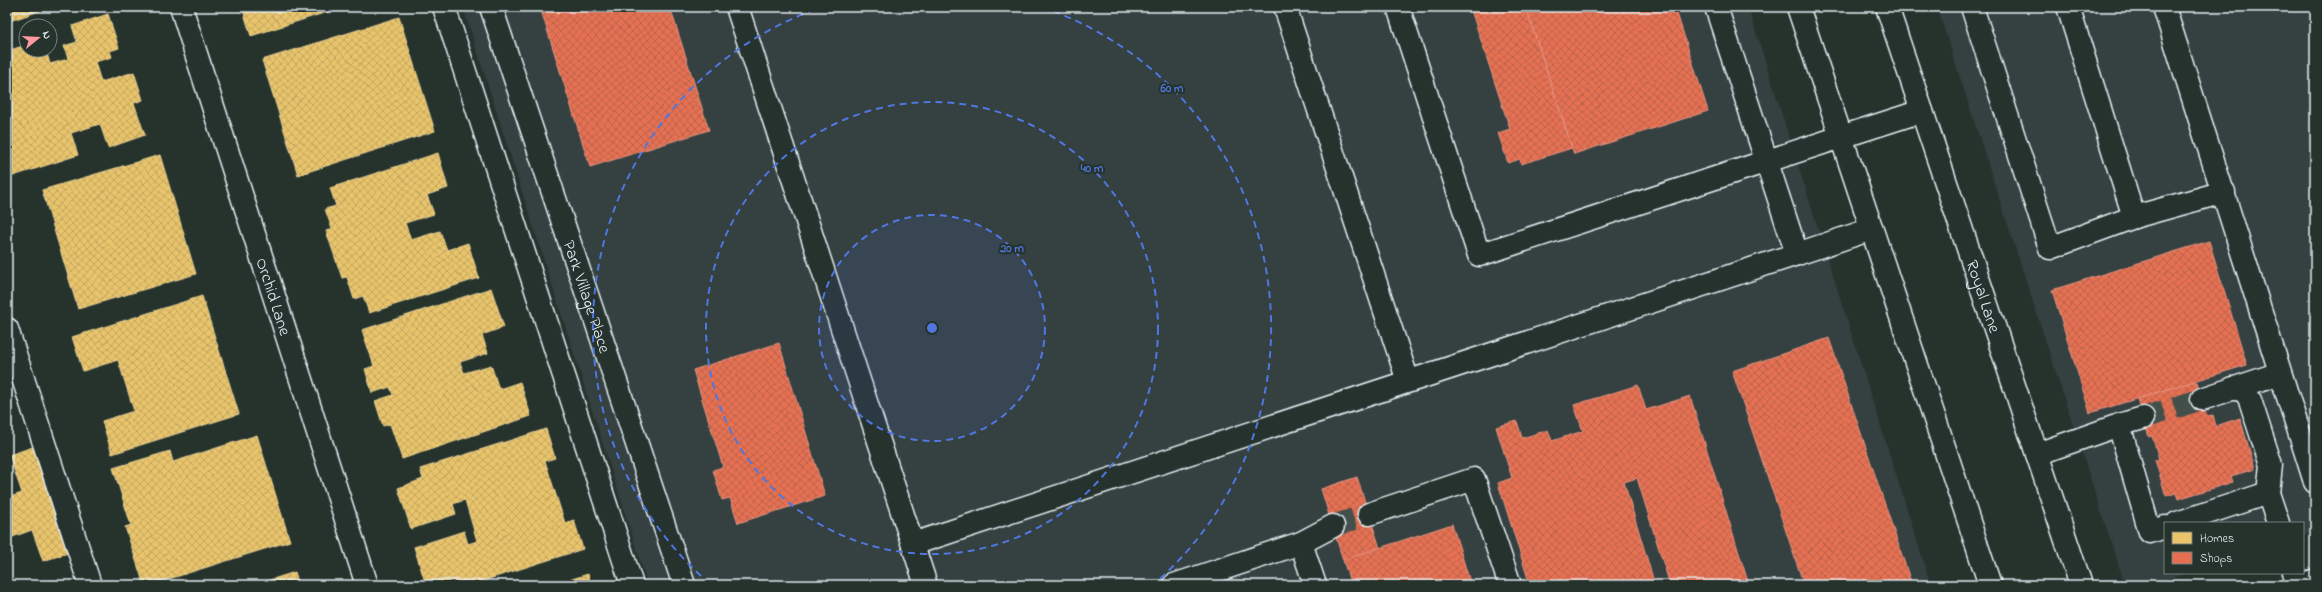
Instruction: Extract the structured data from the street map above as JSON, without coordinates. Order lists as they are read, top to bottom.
{
  "streets": {
    "main road": ["Orchid Lane", "Park Village Place", "Royal Lane"]
  },
  "legend": ["Homes", "Shops"],
  "north": "right",
  "rings": ["60 m", "40 m", "20 m"]
}
